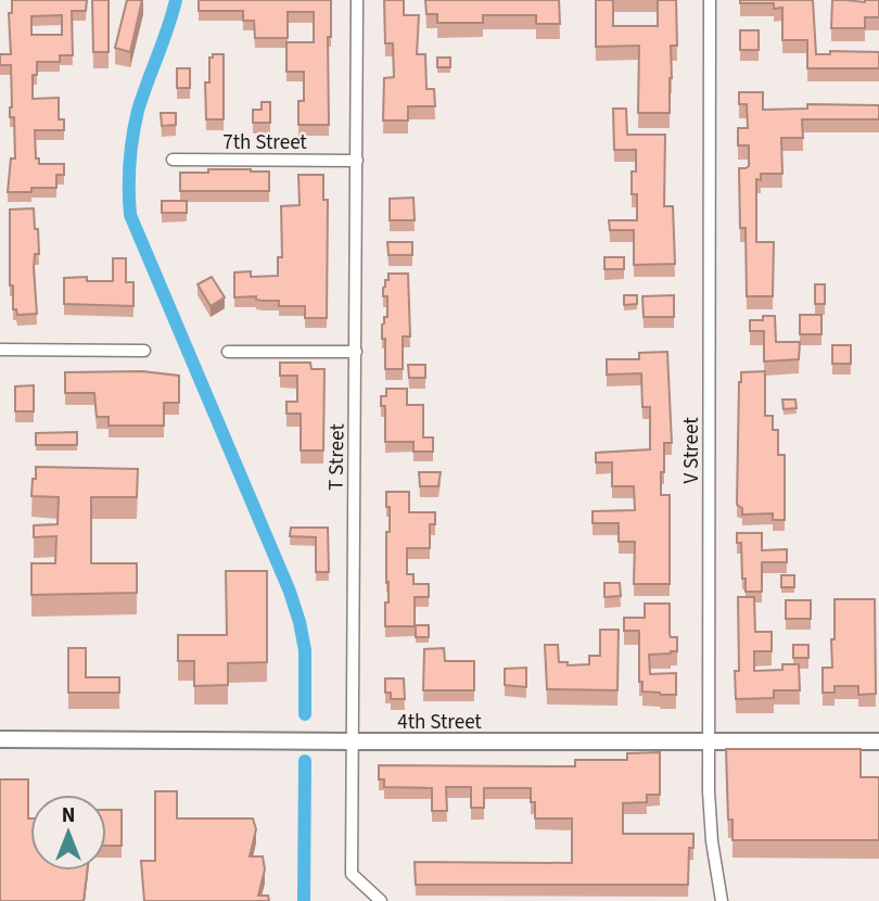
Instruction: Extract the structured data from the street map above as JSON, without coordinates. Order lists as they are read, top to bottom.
{
  "streets": {
    "street": [
      "7th Street",
      "V Street",
      "T Street",
      "4th Street"
    ]
  },
  "crossings": [
    ["7th Street", "T Street"],
    ["V Street", "4th Street"],
    ["T Street", "4th Street"]
  ],
  "north": "top"
}
